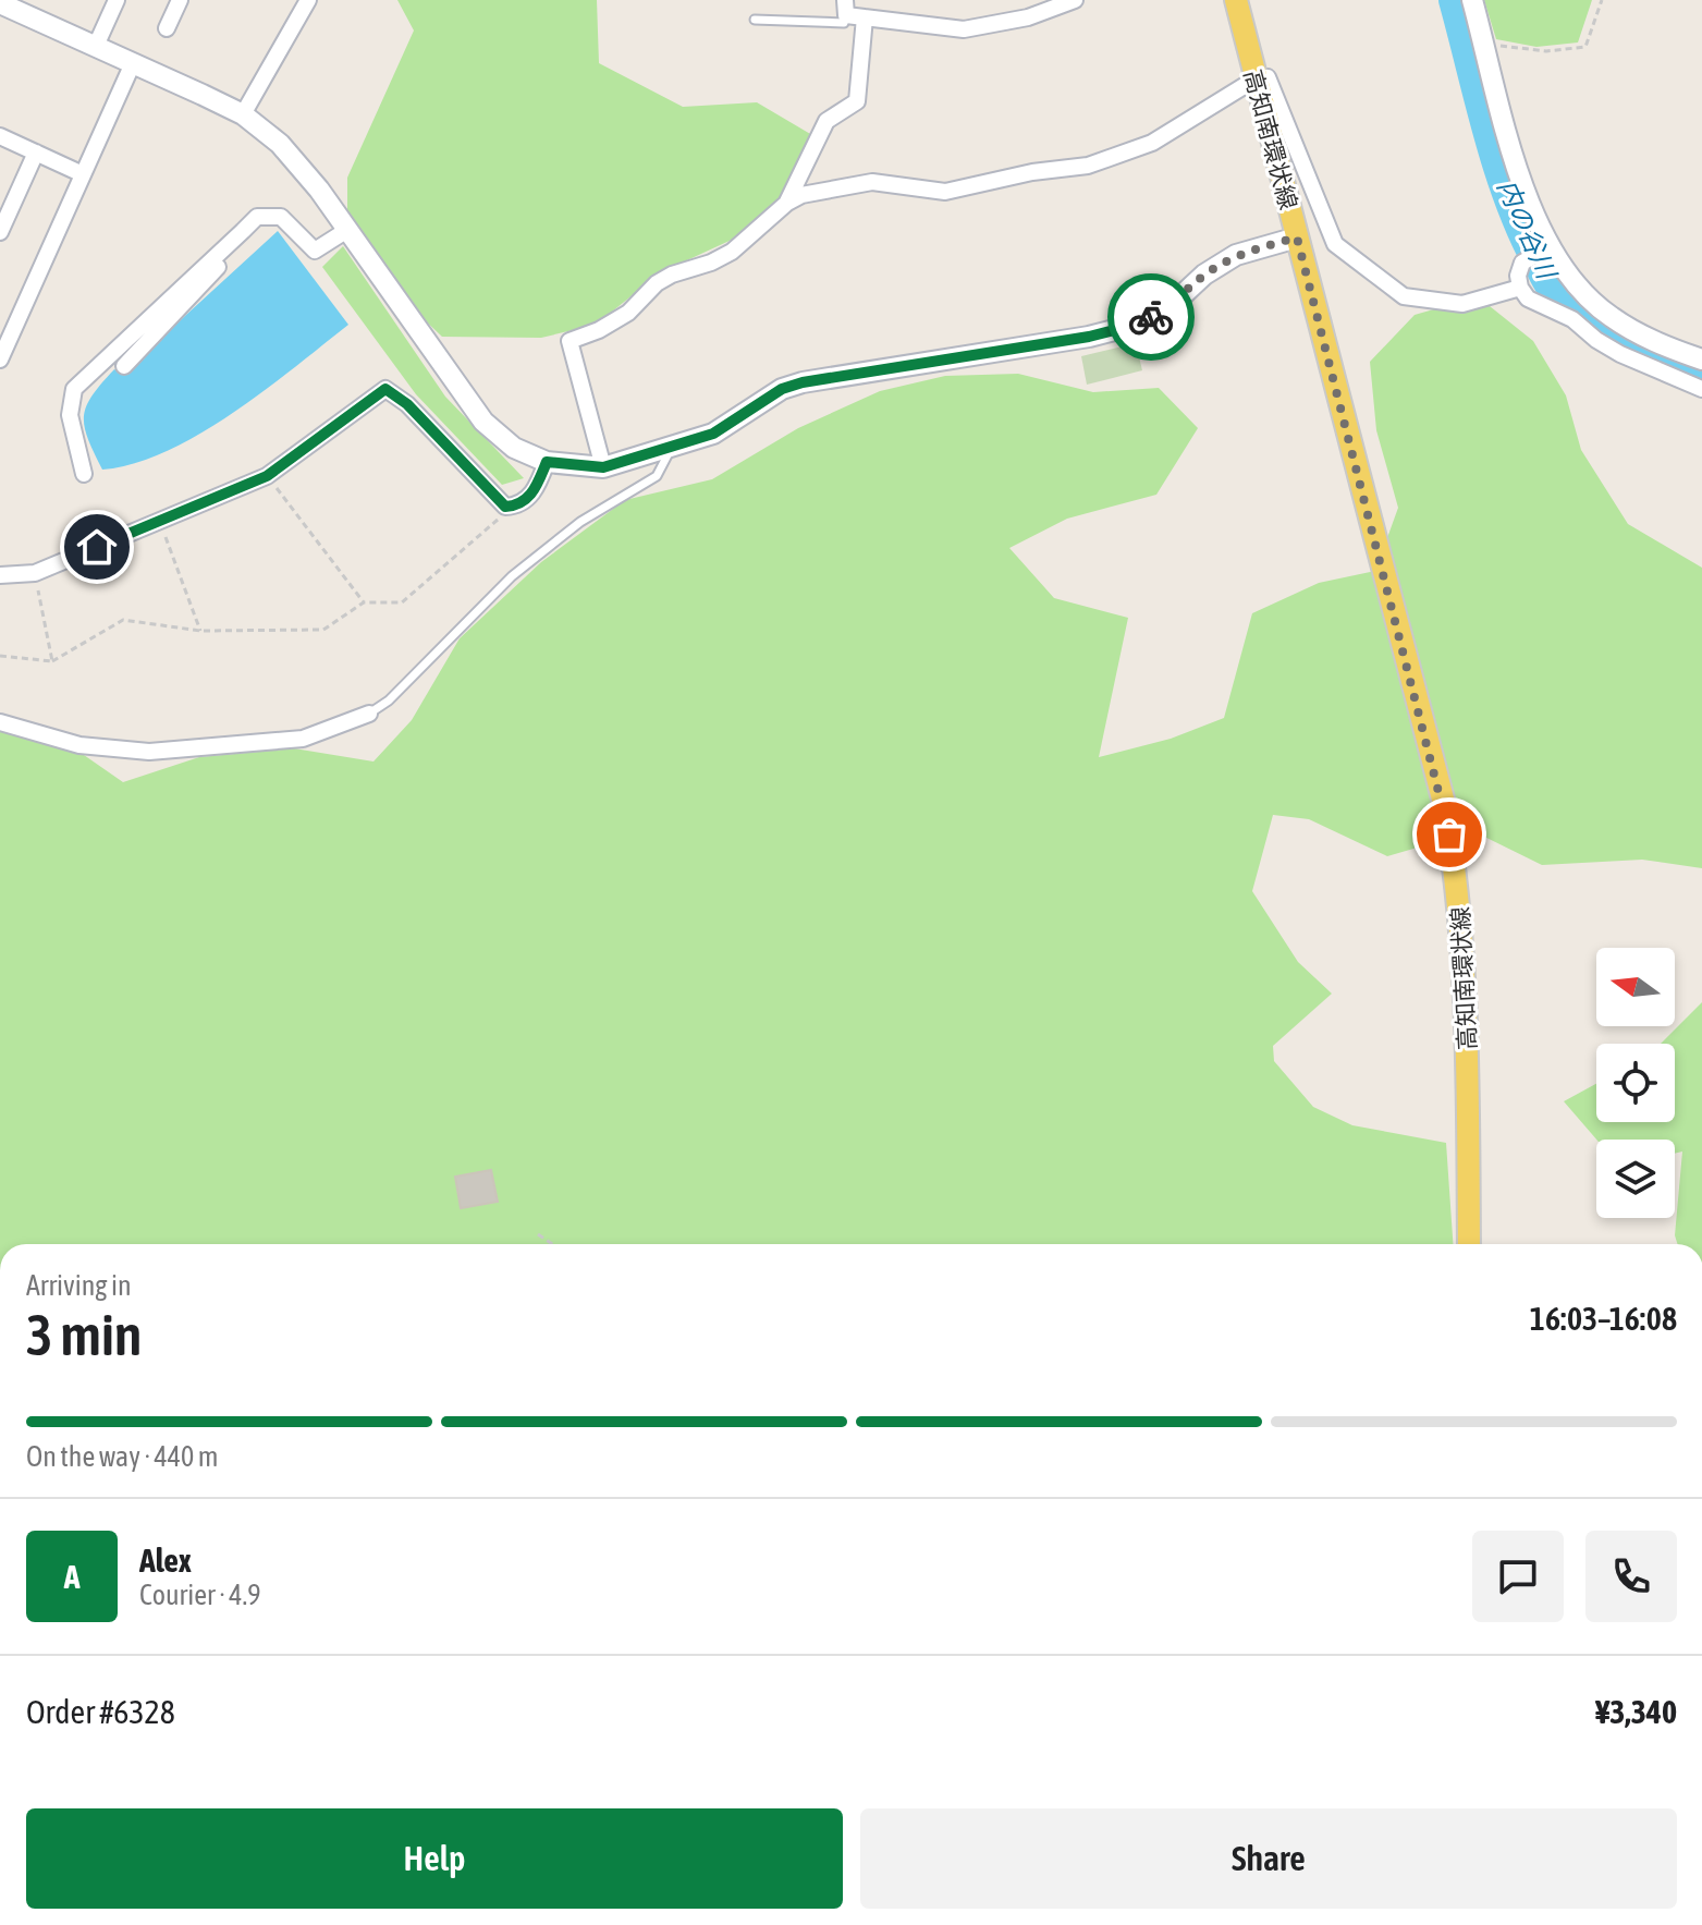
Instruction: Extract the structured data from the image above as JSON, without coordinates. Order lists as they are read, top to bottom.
{
  "streets": {
    "main road": ["高知南環状線"]
  },
  "water": ["内の谷川"],
  "north": "left",
  "page": {
    "heading": ["3 min", "Arriving in", "16:03–16:08"],
    "panel": [
      "Alex",
      "Courier · 4.9",
      "Order #6328",
      "¥3,340"
    ],
    "bar": "On the way · 440 m",
    "round": "A",
    "buttons": ["Help", "Share"]
  }
}
